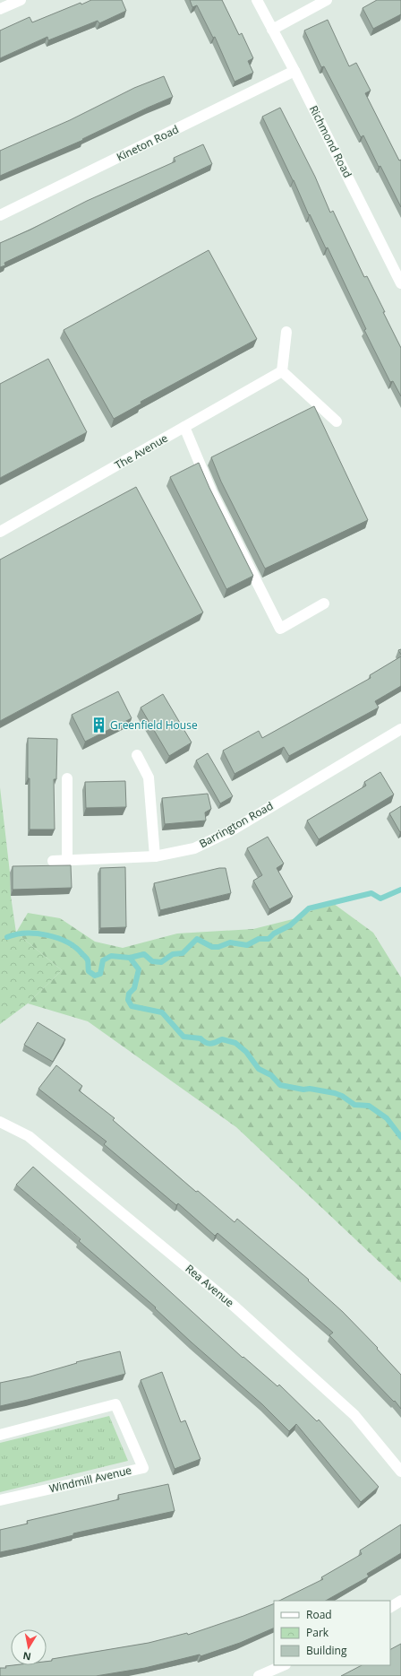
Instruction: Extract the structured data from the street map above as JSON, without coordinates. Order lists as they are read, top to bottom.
{
  "streets": {
    "street": [
      "Richmond Road",
      "Kineton Road",
      "The Avenue",
      "Barrington Road",
      "Rea Avenue",
      "Windmill Avenue"
    ]
  },
  "crossings": [
    ["Richmond Road", "Kineton Road"]
  ],
  "places": {
    "building": ["Greenfield House"]
  },
  "legend": ["Road", "Park", "Building"],
  "north": "bottom"
}
